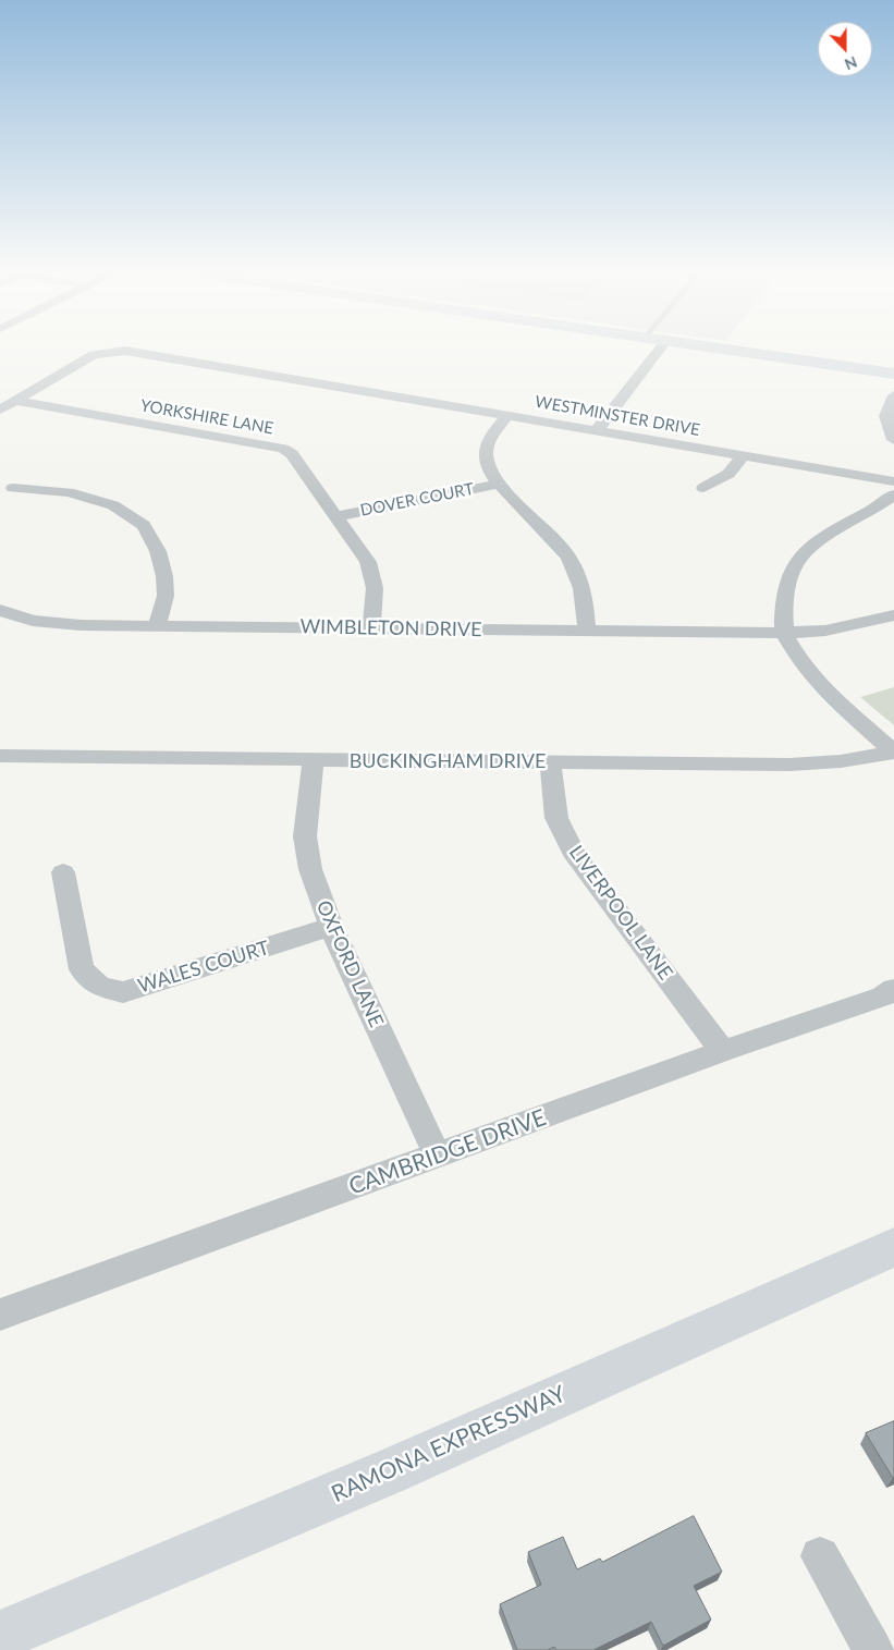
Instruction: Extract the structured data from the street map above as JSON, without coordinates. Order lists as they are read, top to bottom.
{
  "streets": {
    "street": [
      "WESTMINSTER DRIVE",
      "YORKSHIRE LANE",
      "DOVER COURT",
      "WIMBLETON DRIVE",
      "BUCKINGHAM DRIVE",
      "LIVERPOOL LANE",
      "OXFORD LANE",
      "WALES COURT",
      "CAMBRIDGE DRIVE",
      "RAMONA EXPRESSWAY"
    ]
  },
  "crossings": [
    ["WESTMINSTER DRIVE", "YORKSHIRE LANE"],
    ["YORKSHIRE LANE", "DOVER COURT"],
    ["YORKSHIRE LANE", "WIMBLETON DRIVE"],
    ["BUCKINGHAM DRIVE", "LIVERPOOL LANE"],
    ["BUCKINGHAM DRIVE", "OXFORD LANE"],
    ["LIVERPOOL LANE", "CAMBRIDGE DRIVE"],
    ["OXFORD LANE", "WALES COURT"],
    ["OXFORD LANE", "CAMBRIDGE DRIVE"]
  ],
  "north": "bottom"
}
